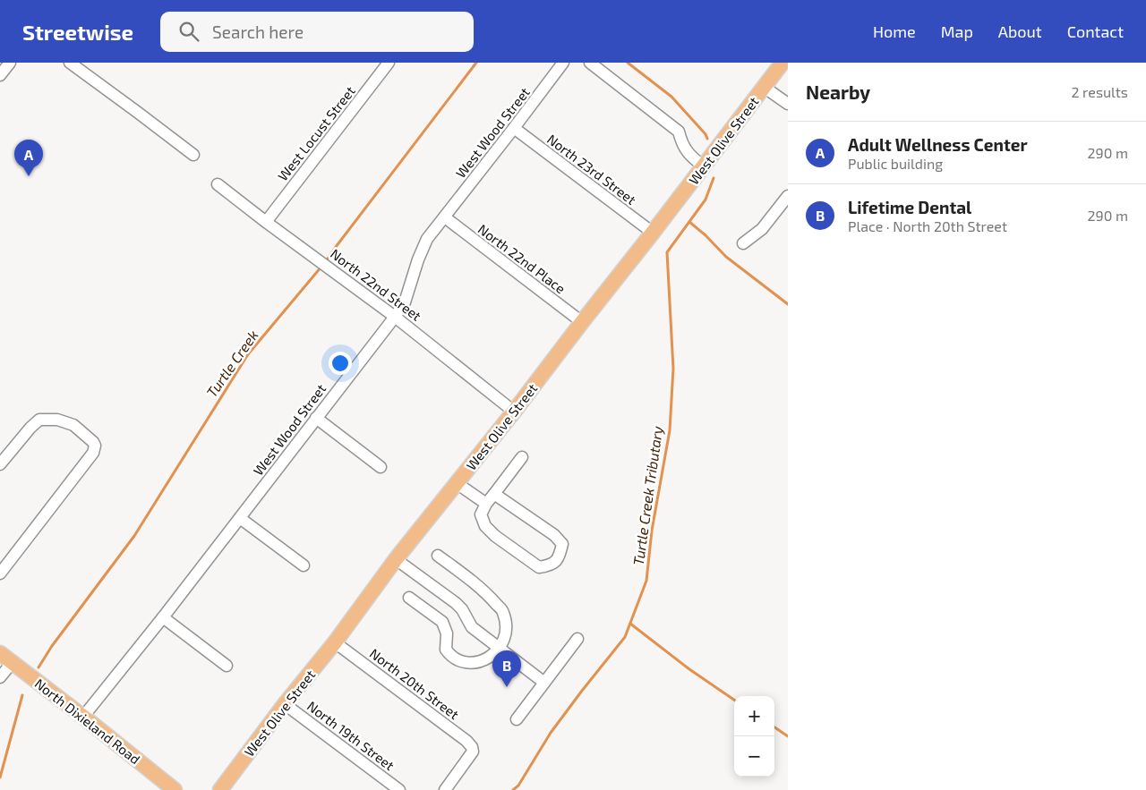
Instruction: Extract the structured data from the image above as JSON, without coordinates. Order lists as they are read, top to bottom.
{
  "streets": {
    "main road": ["West Olive Street", "North Dixieland Road"],
    "street": [
      "West Wood Street",
      "West Locust Street",
      "North 23rd Street",
      "North 22nd Place",
      "North 22nd Street",
      "North 20th Street",
      "North 19th Street"
    ]
  },
  "crossings": [
    ["West Wood Street", "North 23rd Street"],
    ["West Wood Street", "North 22nd Place"],
    ["West Wood Street", "North 22nd Street"],
    ["West Wood Street", "North Dixieland Road"],
    ["West Locust Street", "North 22nd Street"],
    ["West Olive Street", "North 23rd Street"],
    ["West Olive Street", "North 22nd Place"],
    ["West Olive Street", "North 22nd Street"],
    ["West Olive Street", "North 20th Street"],
    ["West Olive Street", "North 19th Street"]
  ],
  "water": ["Turtle Creek", "Turtle Creek Tributary"],
  "page": {
    "header": "Streetwise",
    "search": "Search here",
    "nav": [
      "Home",
      "Map",
      "About",
      "Contact"
    ],
    "heading": ["Nearby", "2 results"],
    "list": [
      {
        "mark": "A",
        "name": "Adult Wellness Center",
        "note": "Public building",
        "value": "290 m"
      },
      {
        "mark": "B",
        "name": "Lifetime Dental",
        "note": "Place · North 20th Street",
        "value": "290 m"
      }
    ],
    "pins": ["A", "B"],
    "map_buttons": ["+", "−"]
  }
}
